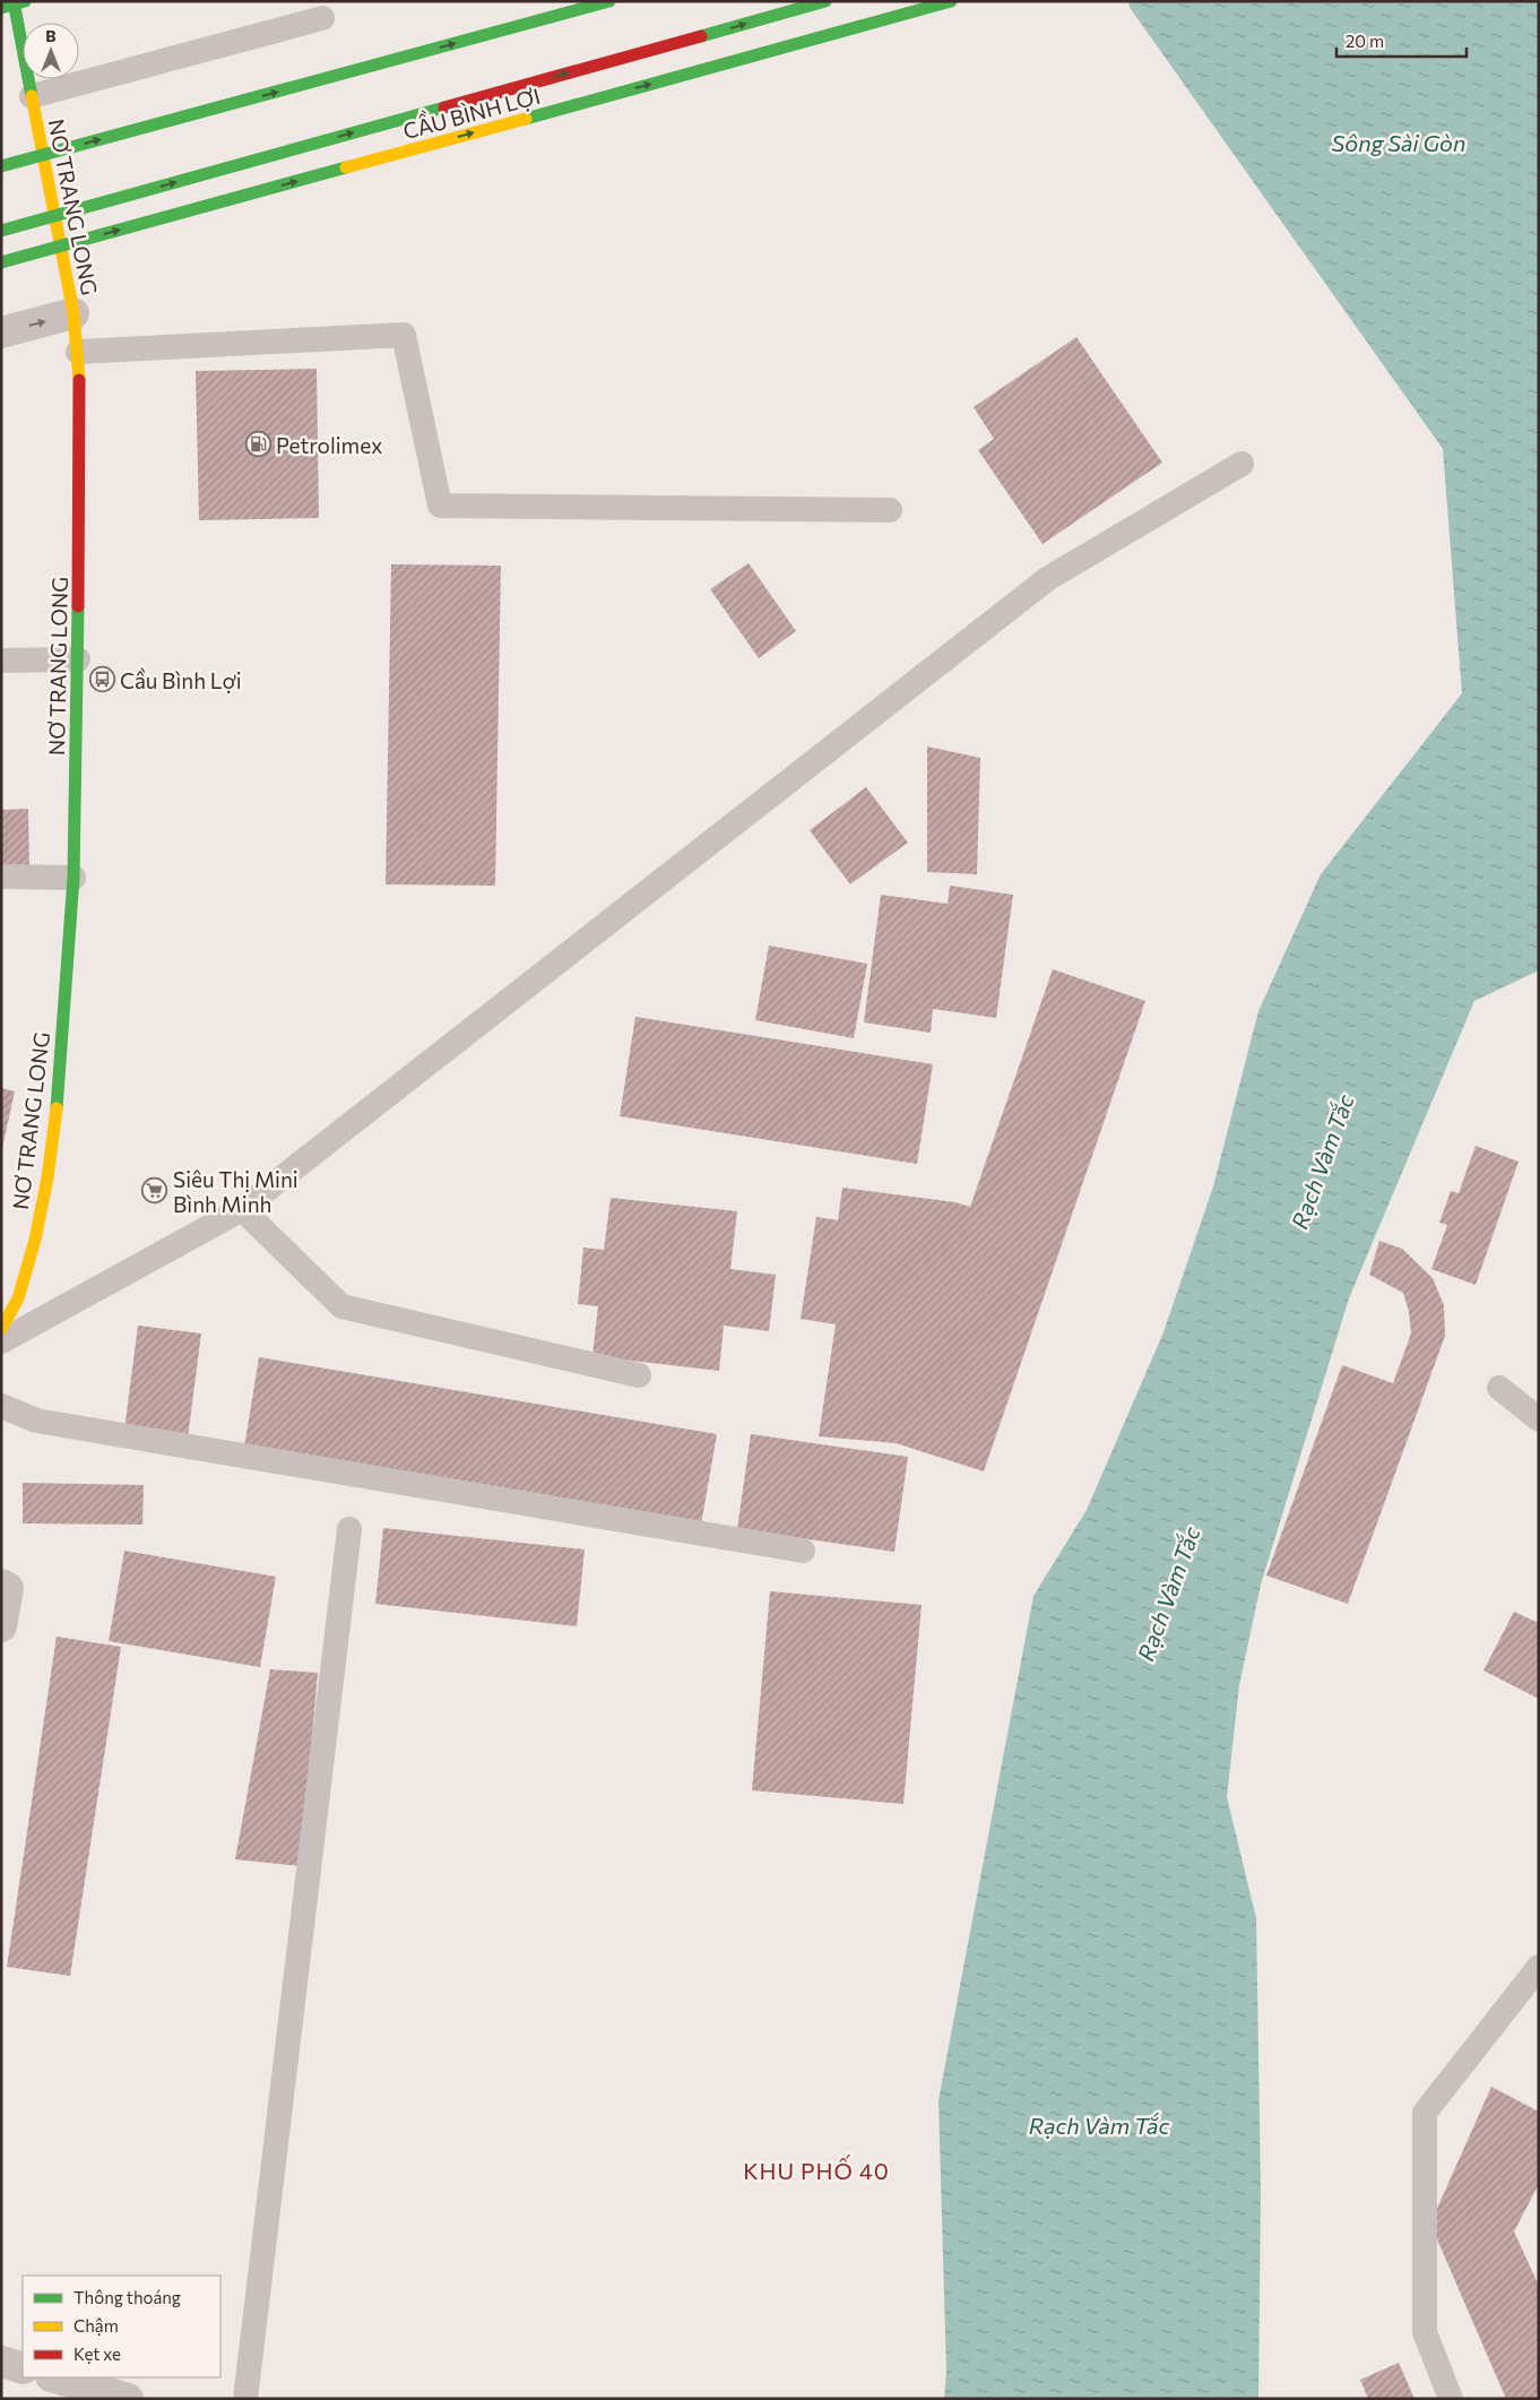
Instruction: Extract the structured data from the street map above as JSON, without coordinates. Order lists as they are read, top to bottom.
{
  "streets": {
    "main road": ["CẦU BÌNH LỢI", "NƠ TRANG LONG"]
  },
  "districts": ["KHU PHỐ 40"],
  "water": ["Sông Sài Gòn", "Rạch Vàm Tắc"],
  "places": {
    "fuel station": ["Petrolimex"],
    "bus stop": ["Cầu Bình Lợi"],
    "supermarket": ["Siêu Thị Mini Bình Minh"]
  },
  "legend": ["Thông thoáng", "Chậm", "Kẹt xe"],
  "scale_bar": "20 m",
  "north": "top"
}
